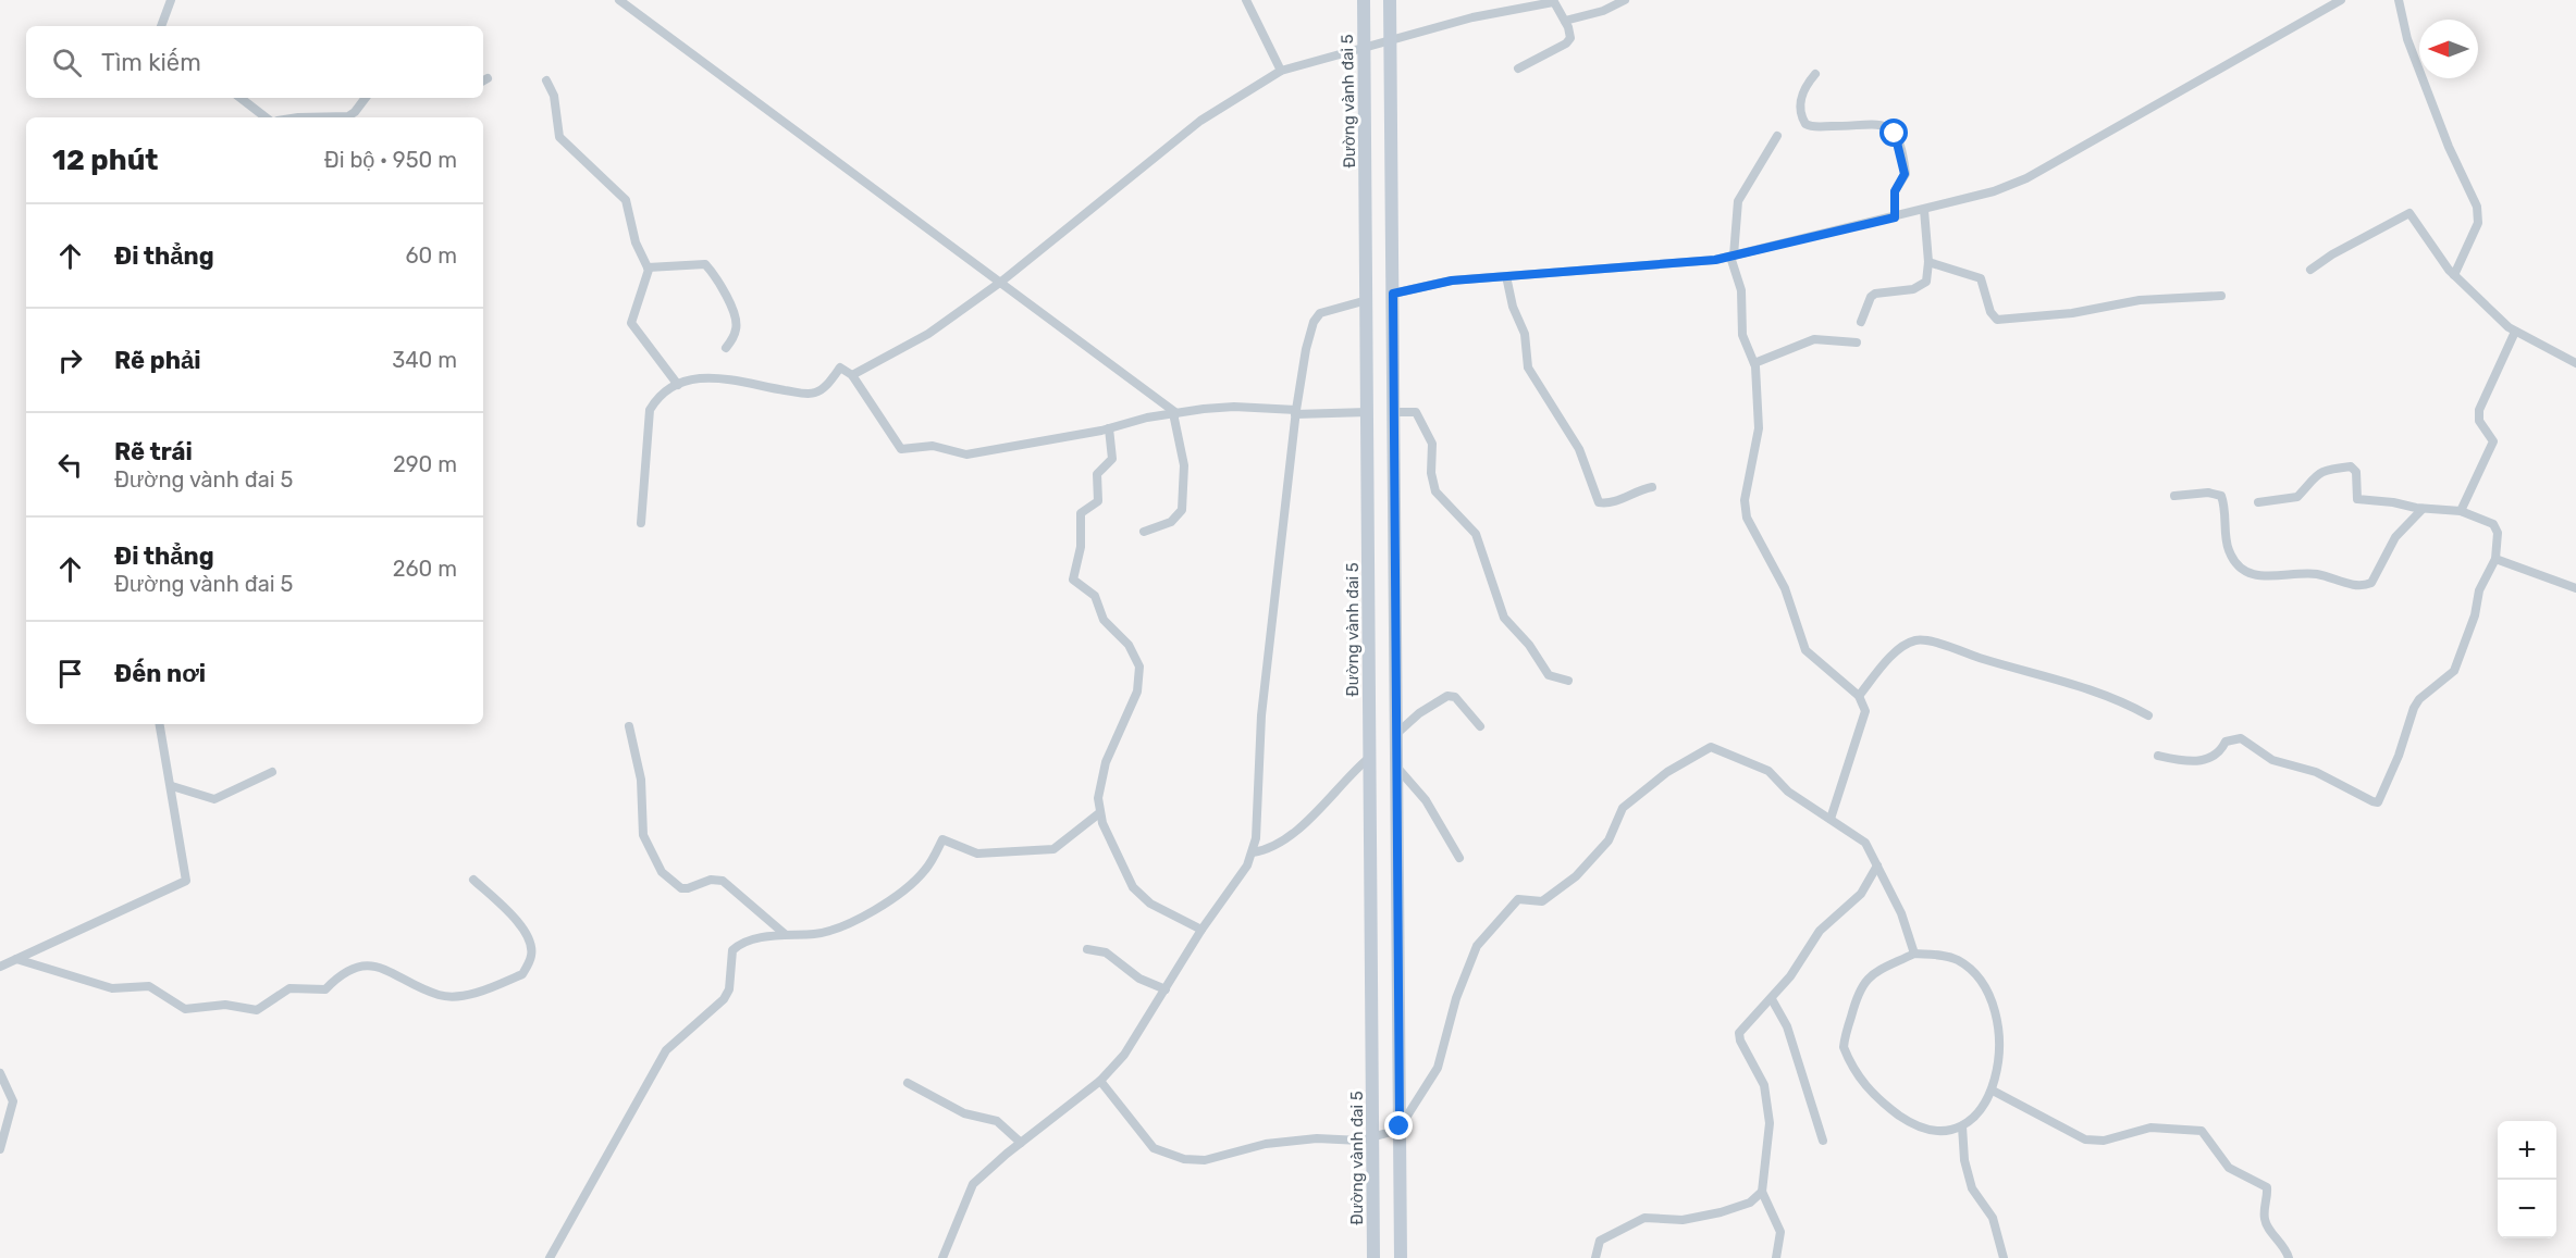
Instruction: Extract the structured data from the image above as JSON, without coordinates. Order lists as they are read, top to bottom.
{
  "streets": {
    "main road": ["Đường vành đai 5"]
  },
  "north": "left",
  "page": {
    "search": "Tìm kiếm",
    "heading": ["12 phút", "Đi bộ · 950 m"],
    "list": [
      ["Đi thẳng", "60 m"],
      ["Rẽ phải", "340 m"],
      ["Rẽ trái", "Đường vành đai 5", "290 m"],
      ["Đi thẳng", "Đường vành đai 5", "260 m"],
      "Đến nơi"
    ],
    "map_buttons": ["+", "−"]
  }
}
